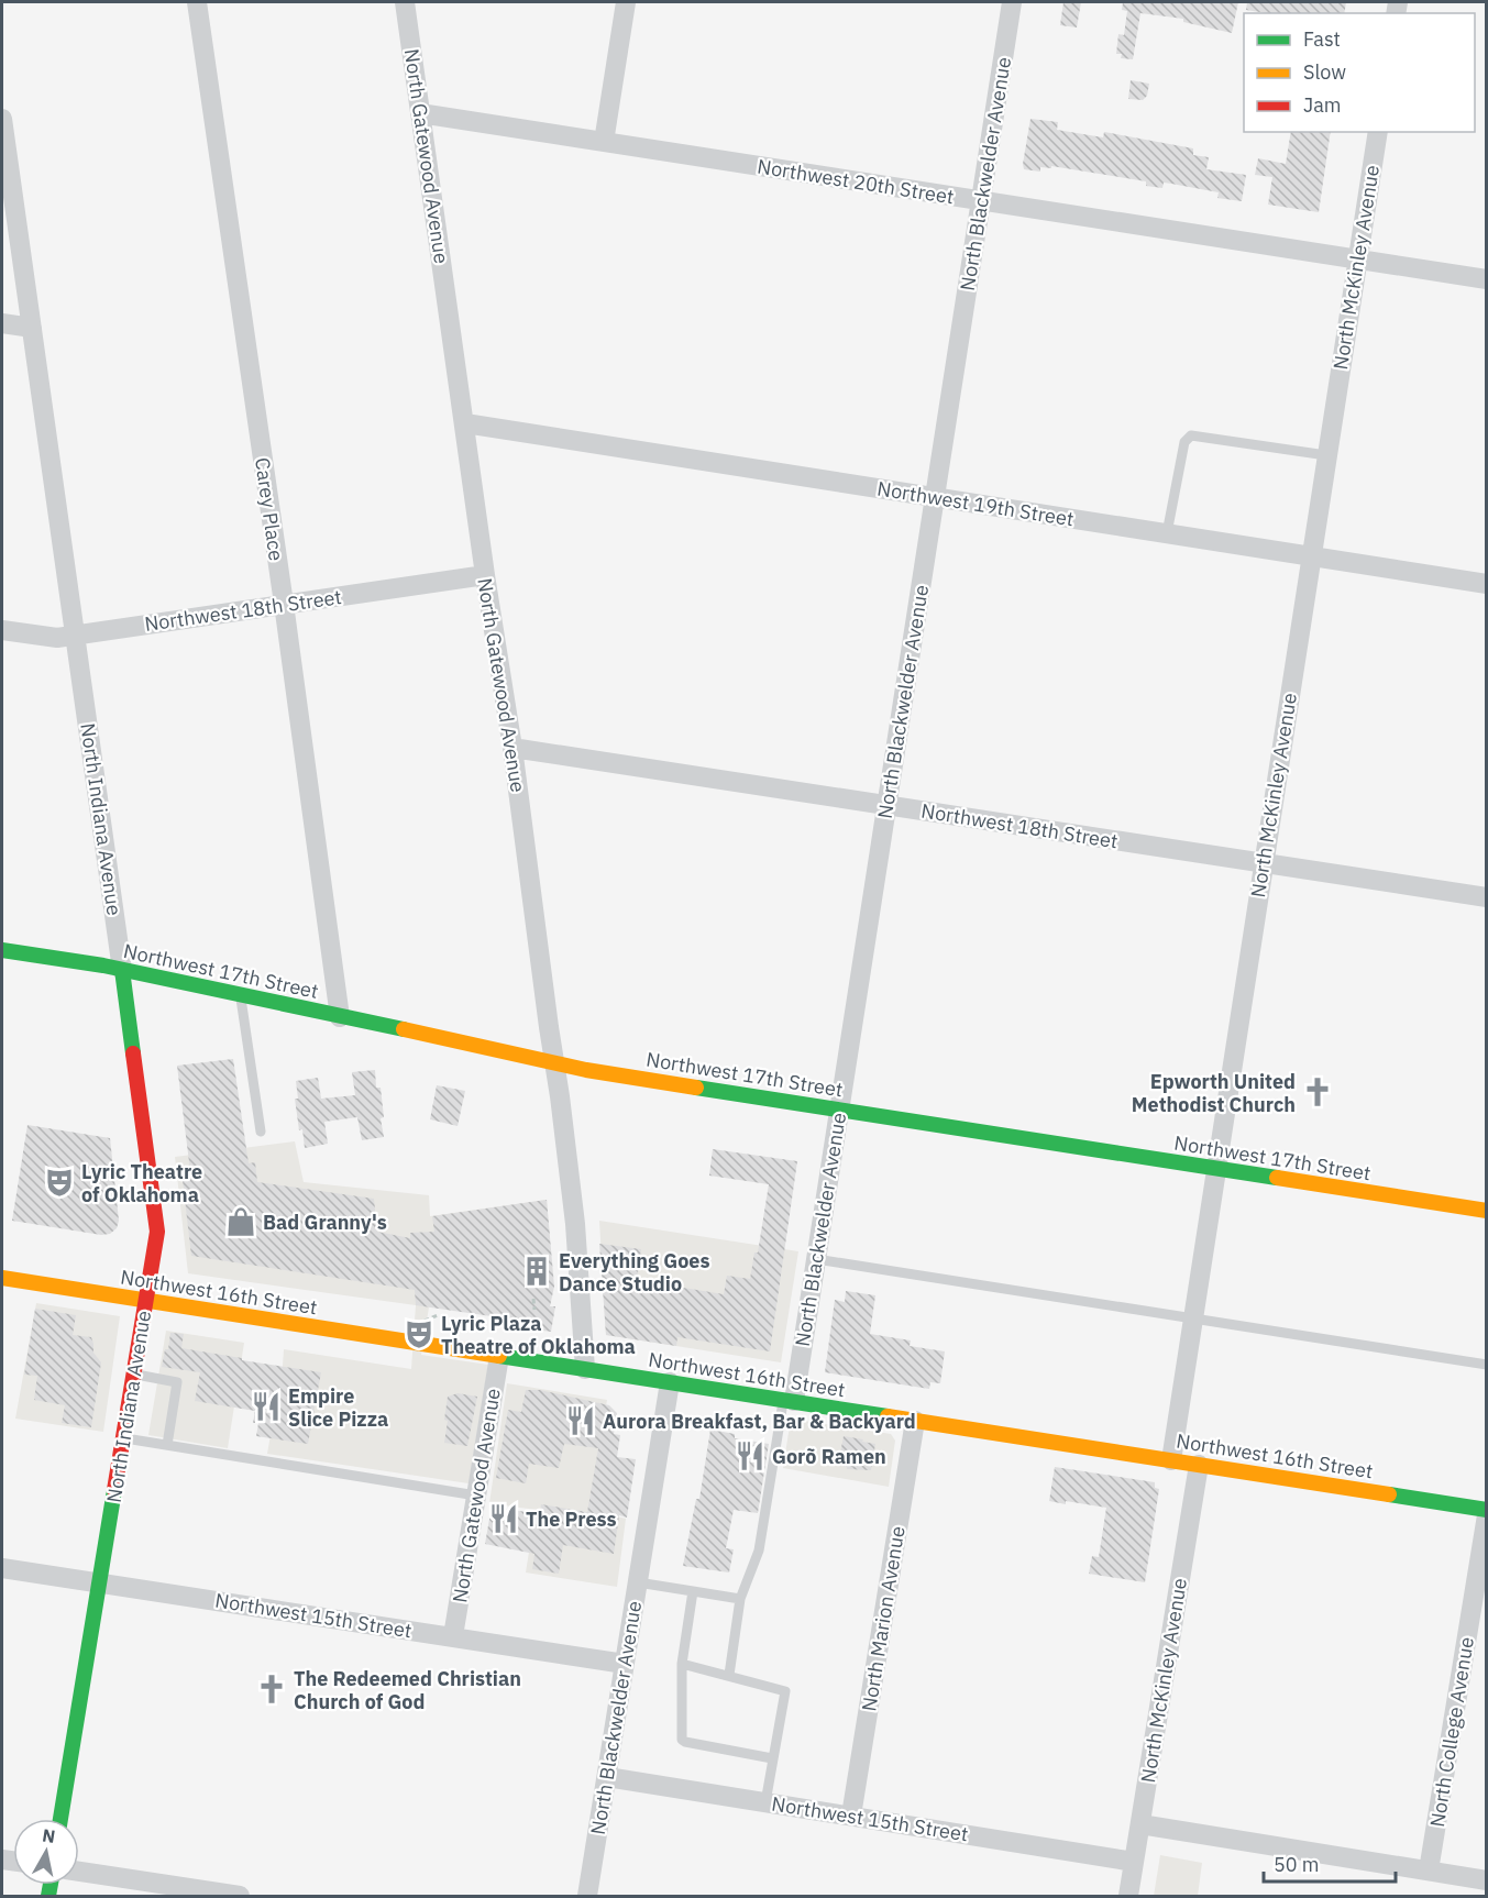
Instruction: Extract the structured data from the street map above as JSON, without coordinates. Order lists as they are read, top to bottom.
{
  "streets": {
    "street": [
      "North Gatewood Avenue",
      "North Blackwelder Avenue",
      "Northwest 20th Street",
      "North McKinley Avenue",
      "Northwest 19th Street",
      "Carey Place",
      "Northwest 18th Street",
      "North Indiana Avenue",
      "Northwest 17th Street",
      "Northwest 16th Street",
      "Northwest 15th Street",
      "North Marion Avenue",
      "North College Avenue"
    ]
  },
  "crossings": [
    ["North Gatewood Avenue", "Northwest 20th Street"],
    ["North Gatewood Avenue", "Northwest 19th Street"],
    ["North Gatewood Avenue", "Northwest 18th Street"],
    ["North Gatewood Avenue", "Northwest 17th Street"],
    ["North Gatewood Avenue", "Northwest 16th Street"],
    ["North Gatewood Avenue", "Northwest 15th Street"],
    ["North Blackwelder Avenue", "Northwest 20th Street"],
    ["North Blackwelder Avenue", "Northwest 19th Street"],
    ["North Blackwelder Avenue", "Northwest 18th Street"],
    ["North Blackwelder Avenue", "Northwest 17th Street"],
    ["North Blackwelder Avenue", "Northwest 16th Street"],
    ["North Blackwelder Avenue", "Northwest 15th Street"],
    ["Northwest 20th Street", "North McKinley Avenue"],
    ["North McKinley Avenue", "Northwest 19th Street"],
    ["North McKinley Avenue", "Northwest 18th Street"],
    ["North McKinley Avenue", "Northwest 17th Street"],
    ["North McKinley Avenue", "Northwest 16th Street"],
    ["North McKinley Avenue", "Northwest 15th Street"],
    ["Carey Place", "Northwest 18th Street"],
    ["Carey Place", "Northwest 17th Street"],
    ["Northwest 18th Street", "North Indiana Avenue"],
    ["North Indiana Avenue", "Northwest 17th Street"],
    ["North Indiana Avenue", "Northwest 16th Street"],
    ["North Indiana Avenue", "Northwest 15th Street"],
    ["Northwest 16th Street", "North Marion Avenue"],
    ["Northwest 15th Street", "North Marion Avenue"]
  ],
  "places": {
    "church": ["Epworth United Methodist Church", "The Redeemed Christian Church of God"],
    "theatre": ["Lyric Theatre of Oklahoma", "Lyric Plaza Theatre of Oklahoma"],
    "shop": ["Bad Granny's"],
    "building": ["Everything Goes Dance Studio"],
    "restaurant": [
      "Empire Slice Pizza",
      "Aurora Breakfast, Bar & Backyard",
      "Gorõ Ramen",
      "The Press"
    ]
  },
  "legend": ["Fast", "Slow", "Jam"],
  "scale_bar": "50 m",
  "north": "top"
}
